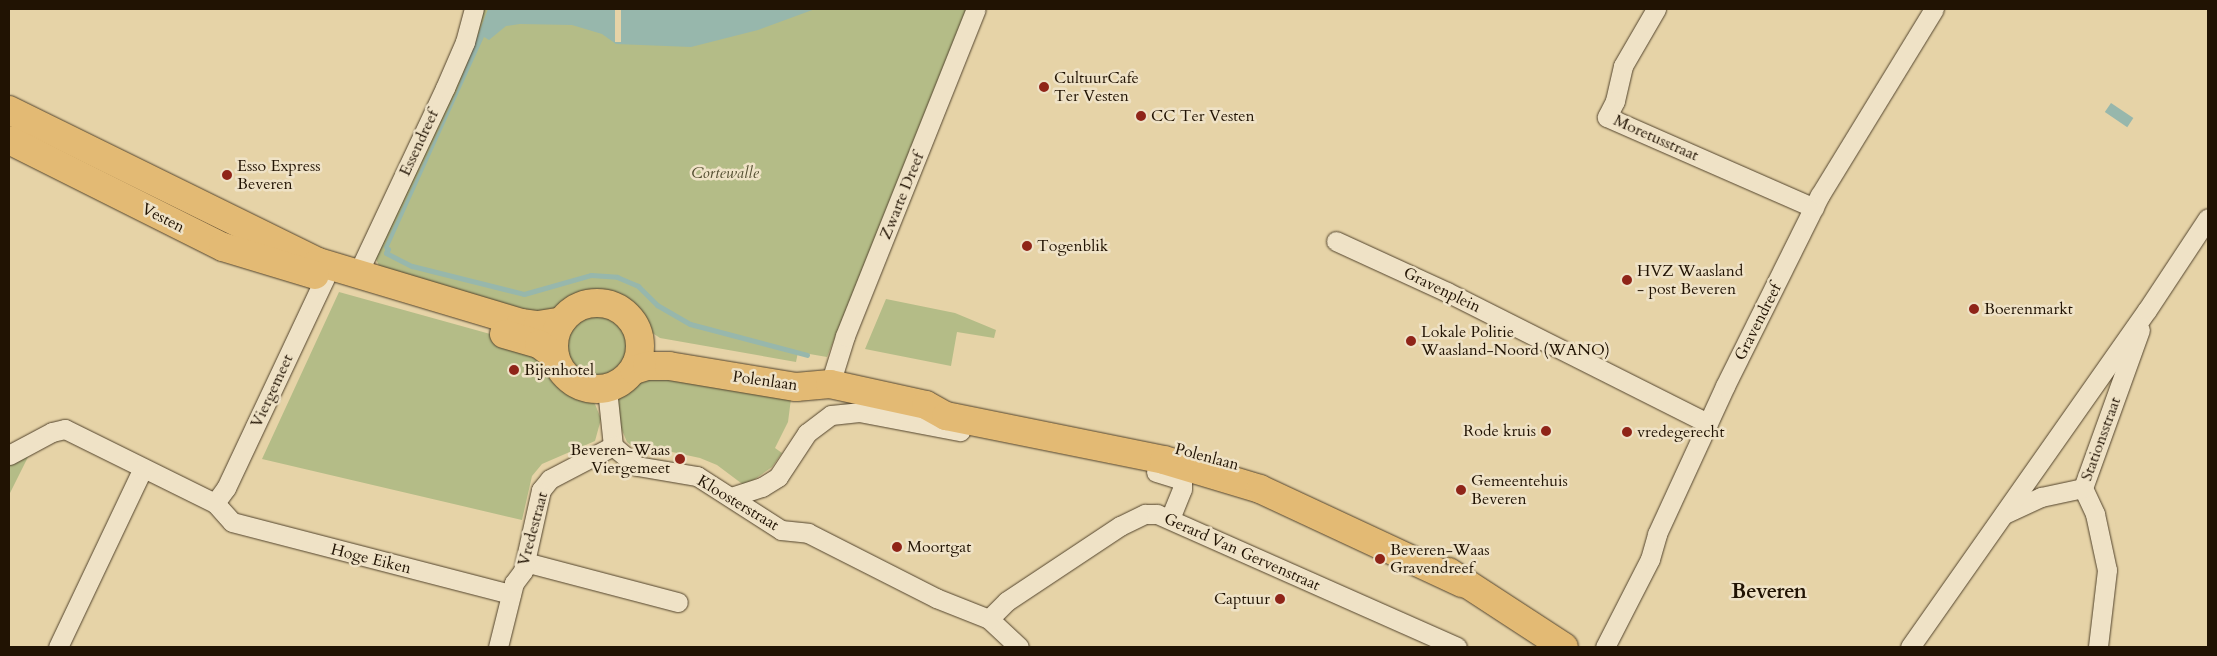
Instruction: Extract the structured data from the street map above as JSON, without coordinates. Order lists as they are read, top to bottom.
{
  "streets": {
    "main road": ["Vesten", "Polenlaan"],
    "street": [
      "Moretusstraat",
      "Essendreef",
      "Zwarte Dreef",
      "Gravenplein",
      "Gravendreef",
      "Viergemeet",
      "Stationsstraat",
      "Kloosterstraat",
      "Vredestraat",
      "Gerard Van Gervenstraat",
      "Hoge Eiken"
    ]
  },
  "crossings": [
    ["Moretusstraat", "Gravendreef"],
    ["Essendreef", "Vesten"],
    ["Zwarte Dreef", "Polenlaan"],
    ["Vesten", "Polenlaan"],
    ["Vesten", "Viergemeet"],
    ["Gravenplein", "Gravendreef"],
    ["Polenlaan", "Kloosterstraat"],
    ["Polenlaan", "Gerard Van Gervenstraat"],
    ["Viergemeet", "Hoge Eiken"],
    ["Kloosterstraat", "Vredestraat"],
    ["Kloosterstraat", "Gerard Van Gervenstraat"],
    ["Vredestraat", "Hoge Eiken"]
  ],
  "districts": ["Beveren"],
  "parks": ["Cortewalle"],
  "places": [
    "CultuurCafe Ter Vesten",
    "CC Ter Vesten",
    "Esso Express Beveren",
    "Togenblik",
    "HVZ Waasland - post Beveren",
    "Boerenmarkt",
    "Lokale Politie Waasland-Noord (WANO)",
    "Bijenhotel",
    "Rode kruis",
    "vredegerecht",
    "Beveren-Waas Viergemeet",
    "Gemeentehuis Beveren",
    "Moortgat",
    "Beveren-Waas Gravendreef",
    "Captuur"
  ]
}
